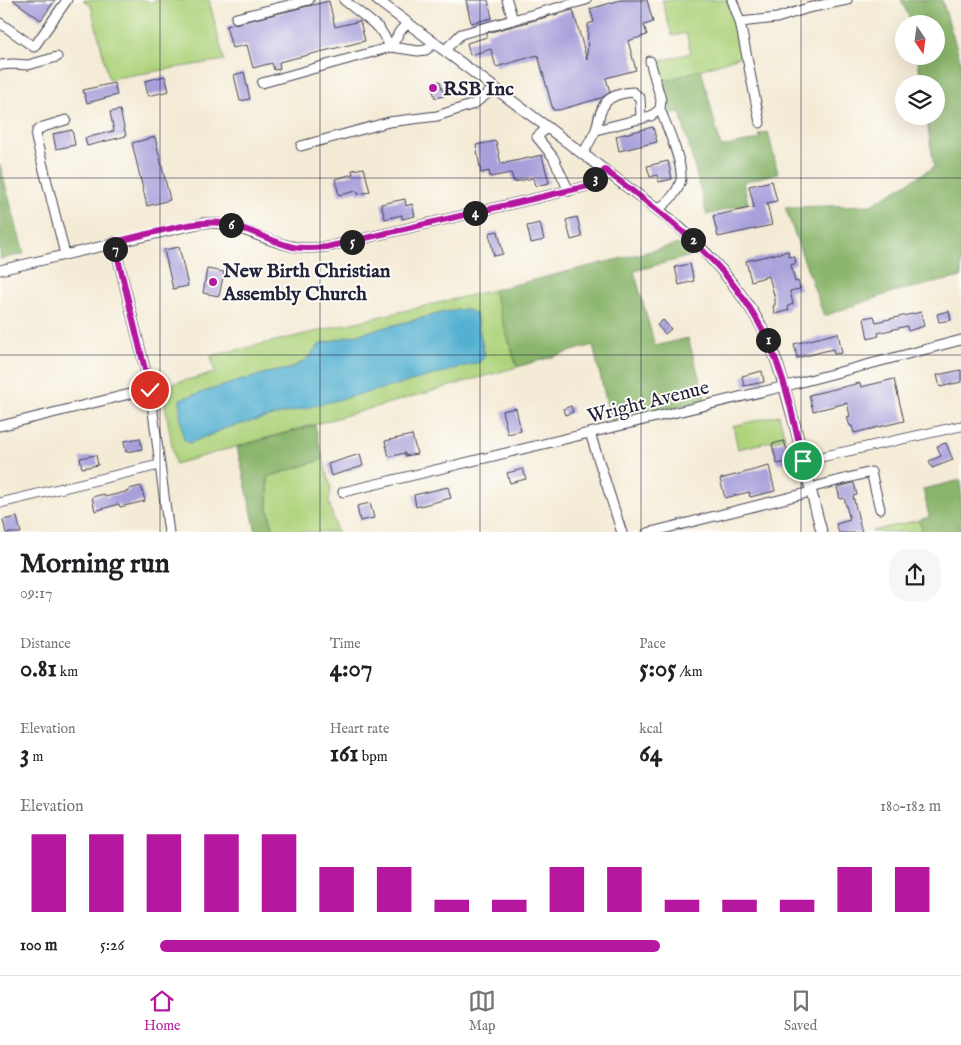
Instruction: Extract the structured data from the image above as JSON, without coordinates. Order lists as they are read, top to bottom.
{
  "streets": {
    "street": ["Wright Avenue"]
  },
  "places": ["RSB Inc", "New Birth Christian Assembly Church"],
  "north": "bottom",
  "page": {
    "pins": [
      "3",
      "4",
      "6",
      "2",
      "5",
      "7",
      "1"
    ],
    "heading": ["Morning run", "09:17"],
    "stats": [
      ["Distance", "0.81 km"],
      ["Time", "4:07"],
      ["Pace", "5:05 /km"],
      ["Elevation", "3 m"],
      ["Heart rate", "161 bpm"],
      ["kcal", "64"]
    ],
    "chart": ["Elevation", "180–182 m"],
    "list": [
      {
        "name": "100 m",
        "note": "5:26"
      }
    ],
    "tabs": ["Home", "Map", "Saved"]
  }
}
